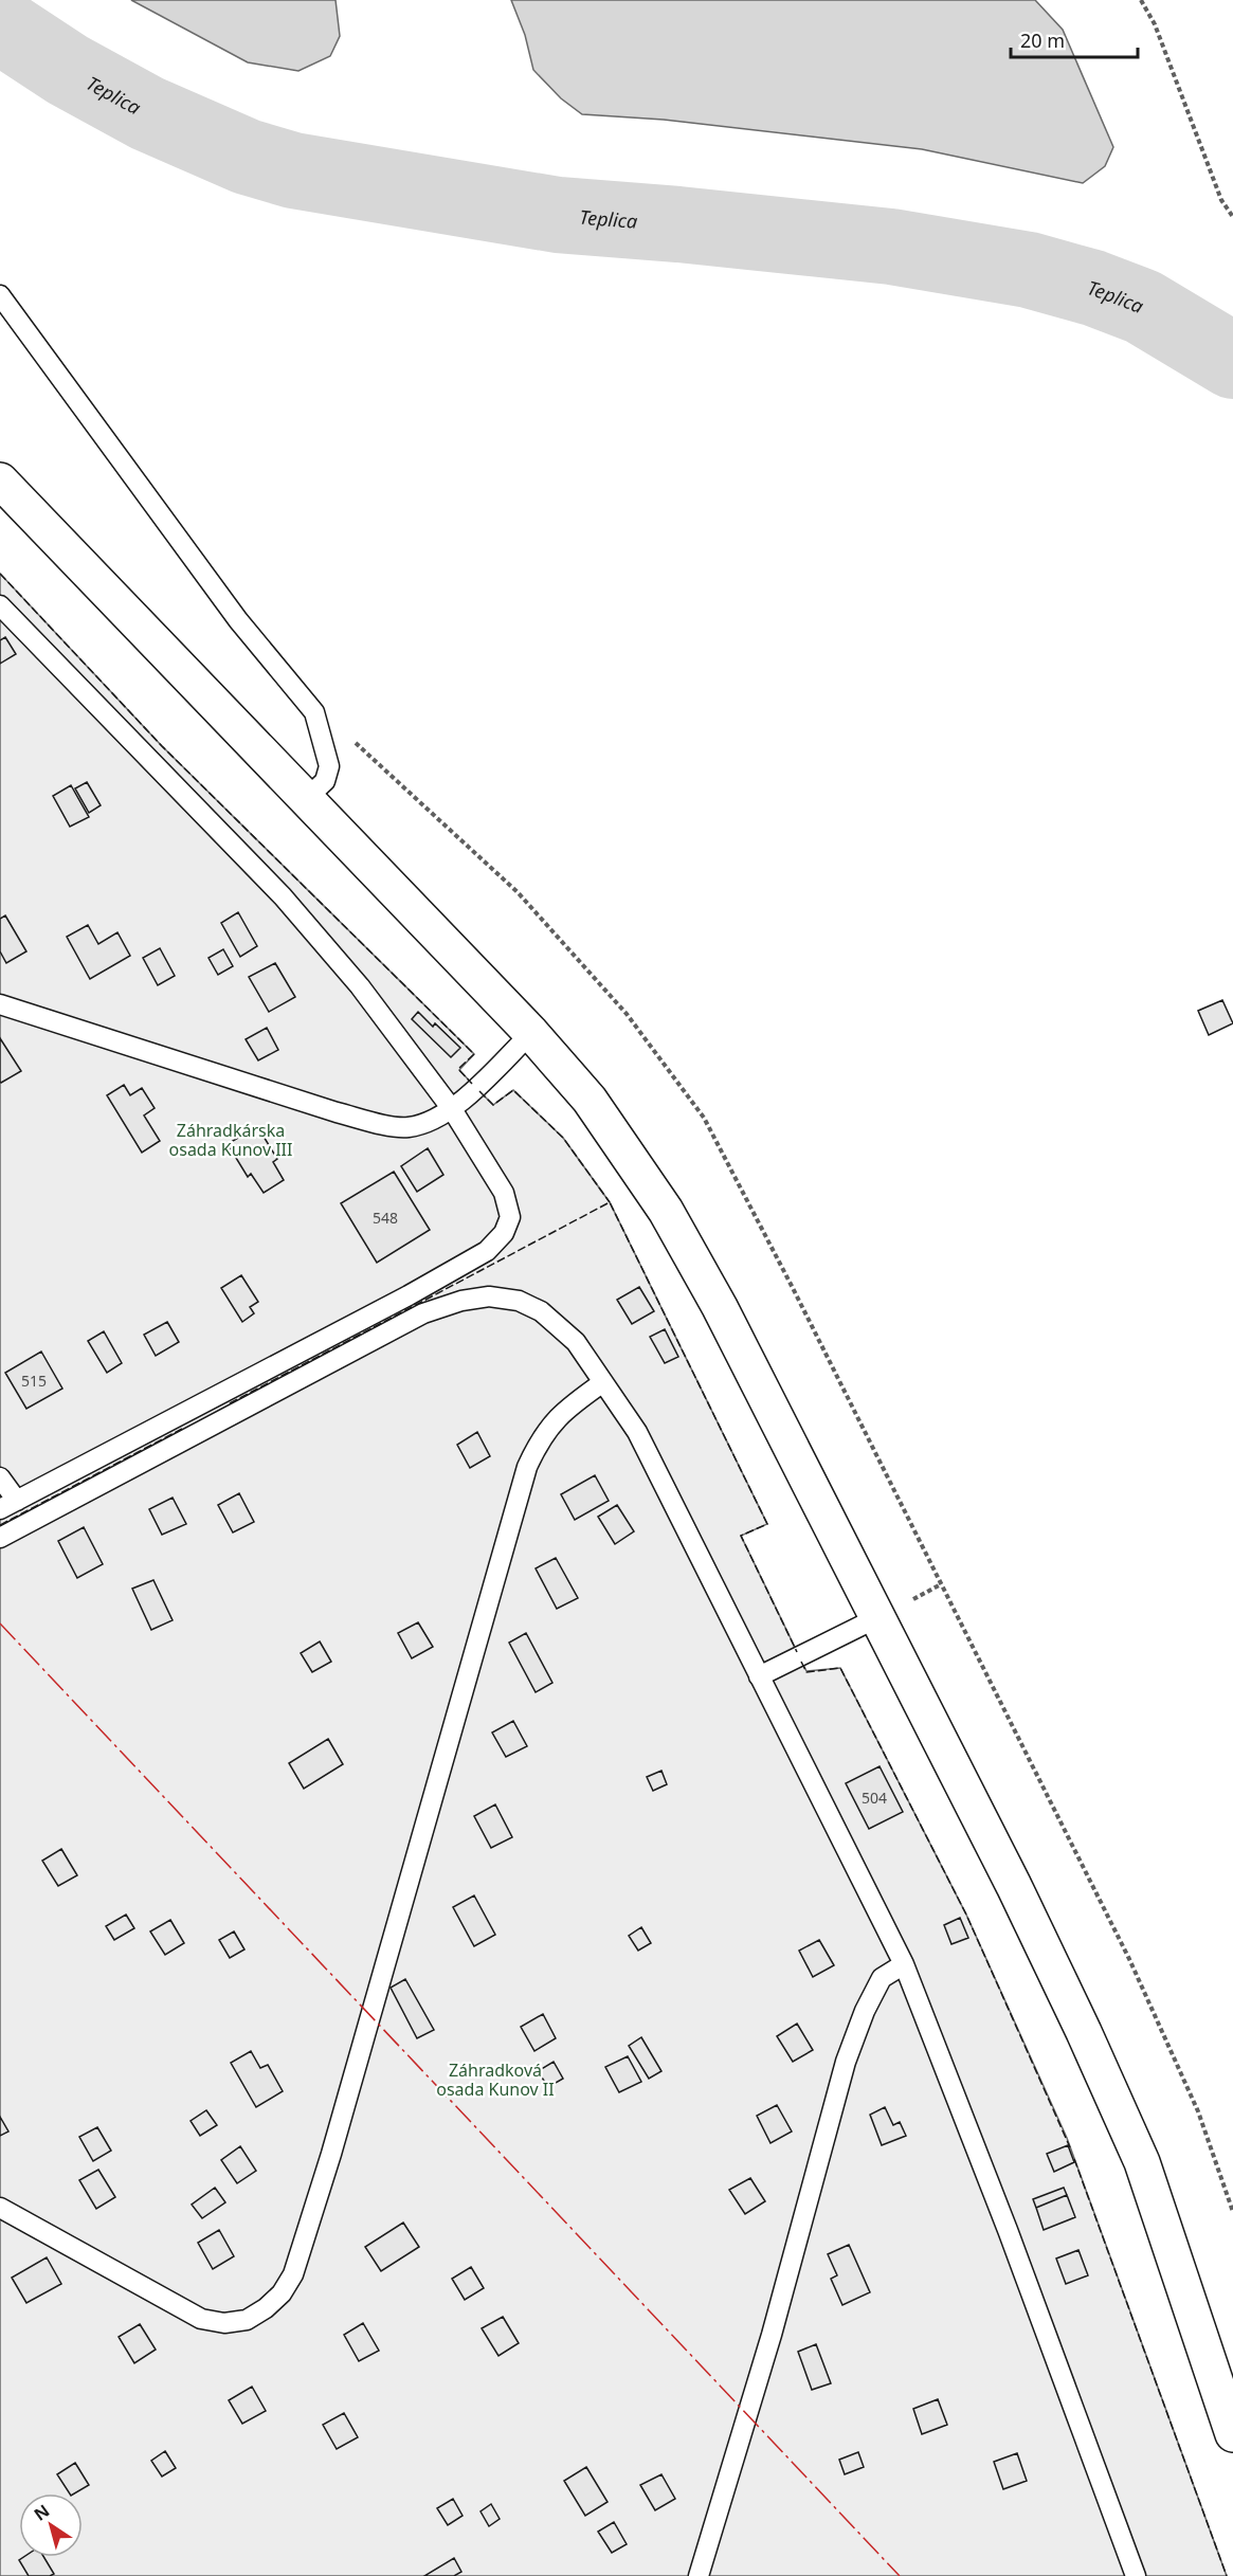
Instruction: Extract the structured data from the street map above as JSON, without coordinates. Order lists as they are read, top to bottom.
{
  "water": ["Teplica"],
  "parks": ["Záhradkárska osada Kunov III", "Záhradková osada Kunov II"],
  "house_numbers": ["548", "515", "504"],
  "scale_bar": "20 m",
  "north": "top left"
}
